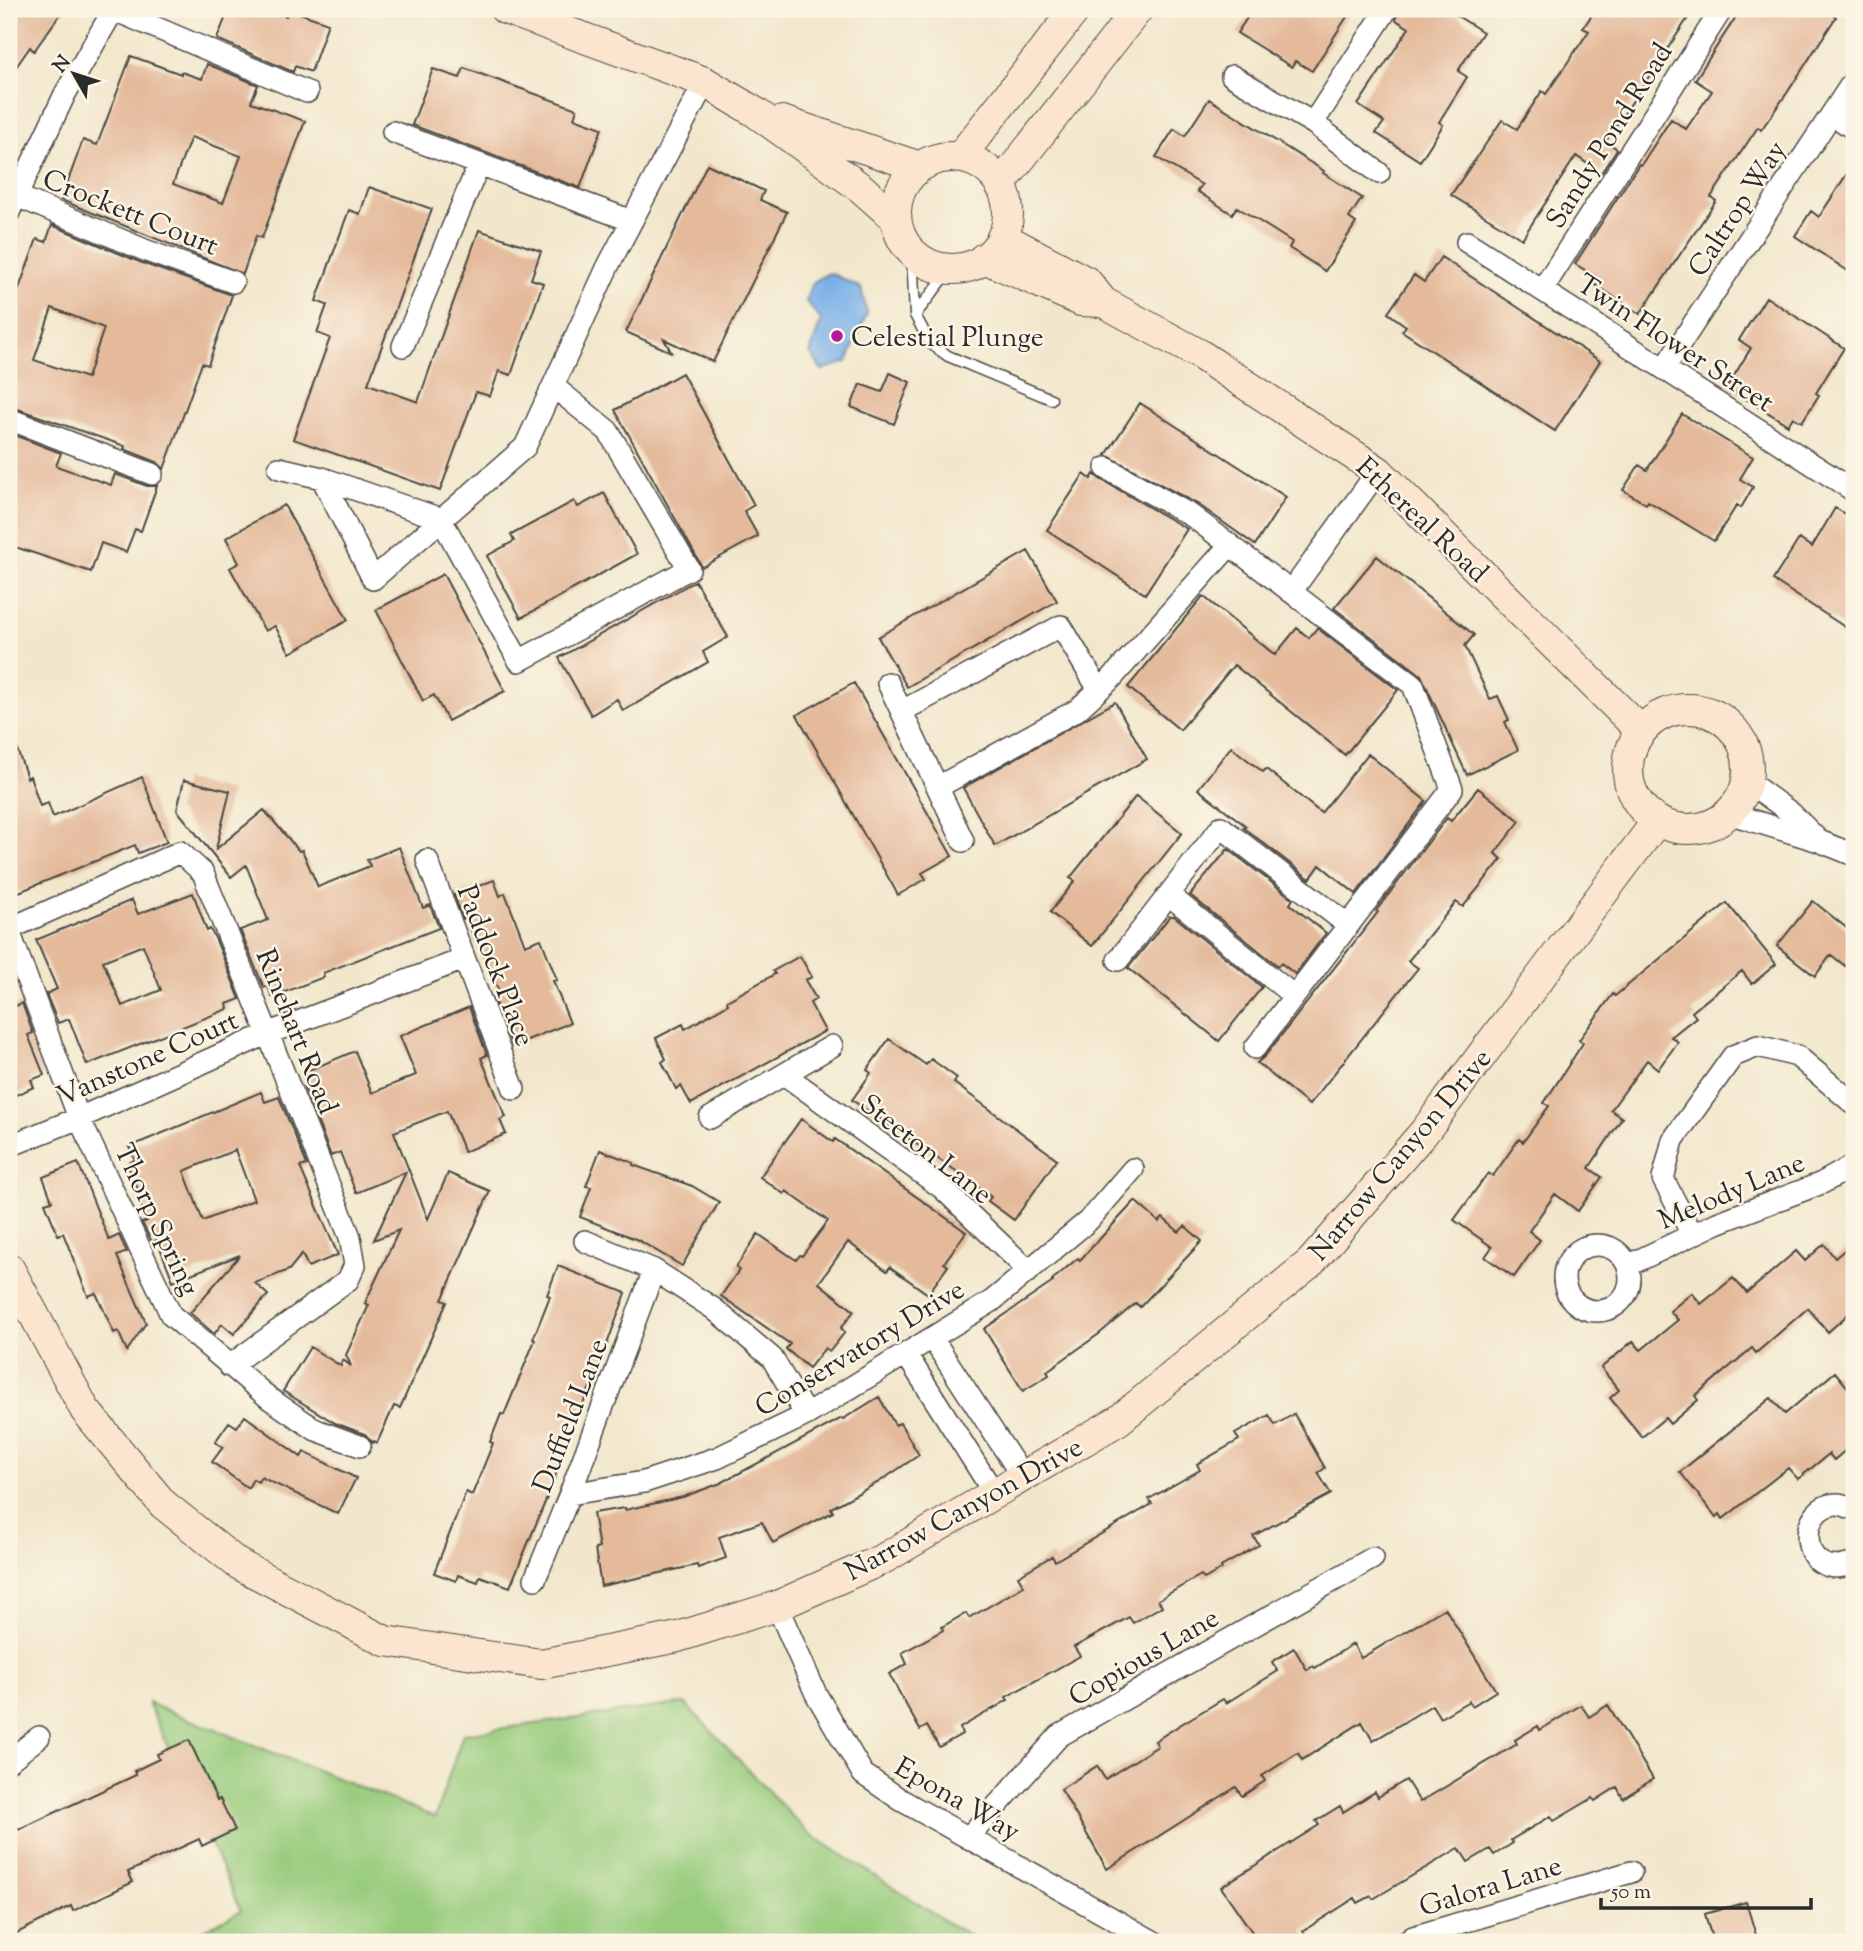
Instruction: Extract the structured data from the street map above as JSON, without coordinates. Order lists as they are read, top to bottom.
{
  "streets": {
    "street": [
      "Sandy Pond Road",
      "Caltrop Way",
      "Crockett Court",
      "Twin Flower Street",
      "Ethereal Road",
      "Paddock Place",
      "Rinehart Road",
      "Vanstone Court",
      "Steeton Lane",
      "Narrow Canyon Drive",
      "Melody Lane",
      "Thorp Spring",
      "Conservatory Drive",
      "Duffield Lane",
      "Copious Lane",
      "Epona Way",
      "Galora Lane"
    ]
  },
  "crossings": [
    ["Sandy Pond Road", "Twin Flower Street"],
    ["Caltrop Way", "Twin Flower Street"],
    ["Ethereal Road", "Narrow Canyon Drive"],
    ["Paddock Place", "Vanstone Court"],
    ["Rinehart Road", "Vanstone Court"],
    ["Rinehart Road", "Thorp Spring"],
    ["Vanstone Court", "Thorp Spring"],
    ["Steeton Lane", "Conservatory Drive"],
    ["Narrow Canyon Drive", "Epona Way"],
    ["Conservatory Drive", "Duffield Lane"],
    ["Copious Lane", "Epona Way"]
  ],
  "places": ["Celestial Plunge"],
  "scale_bar": "50 m",
  "north": "top left"
}
